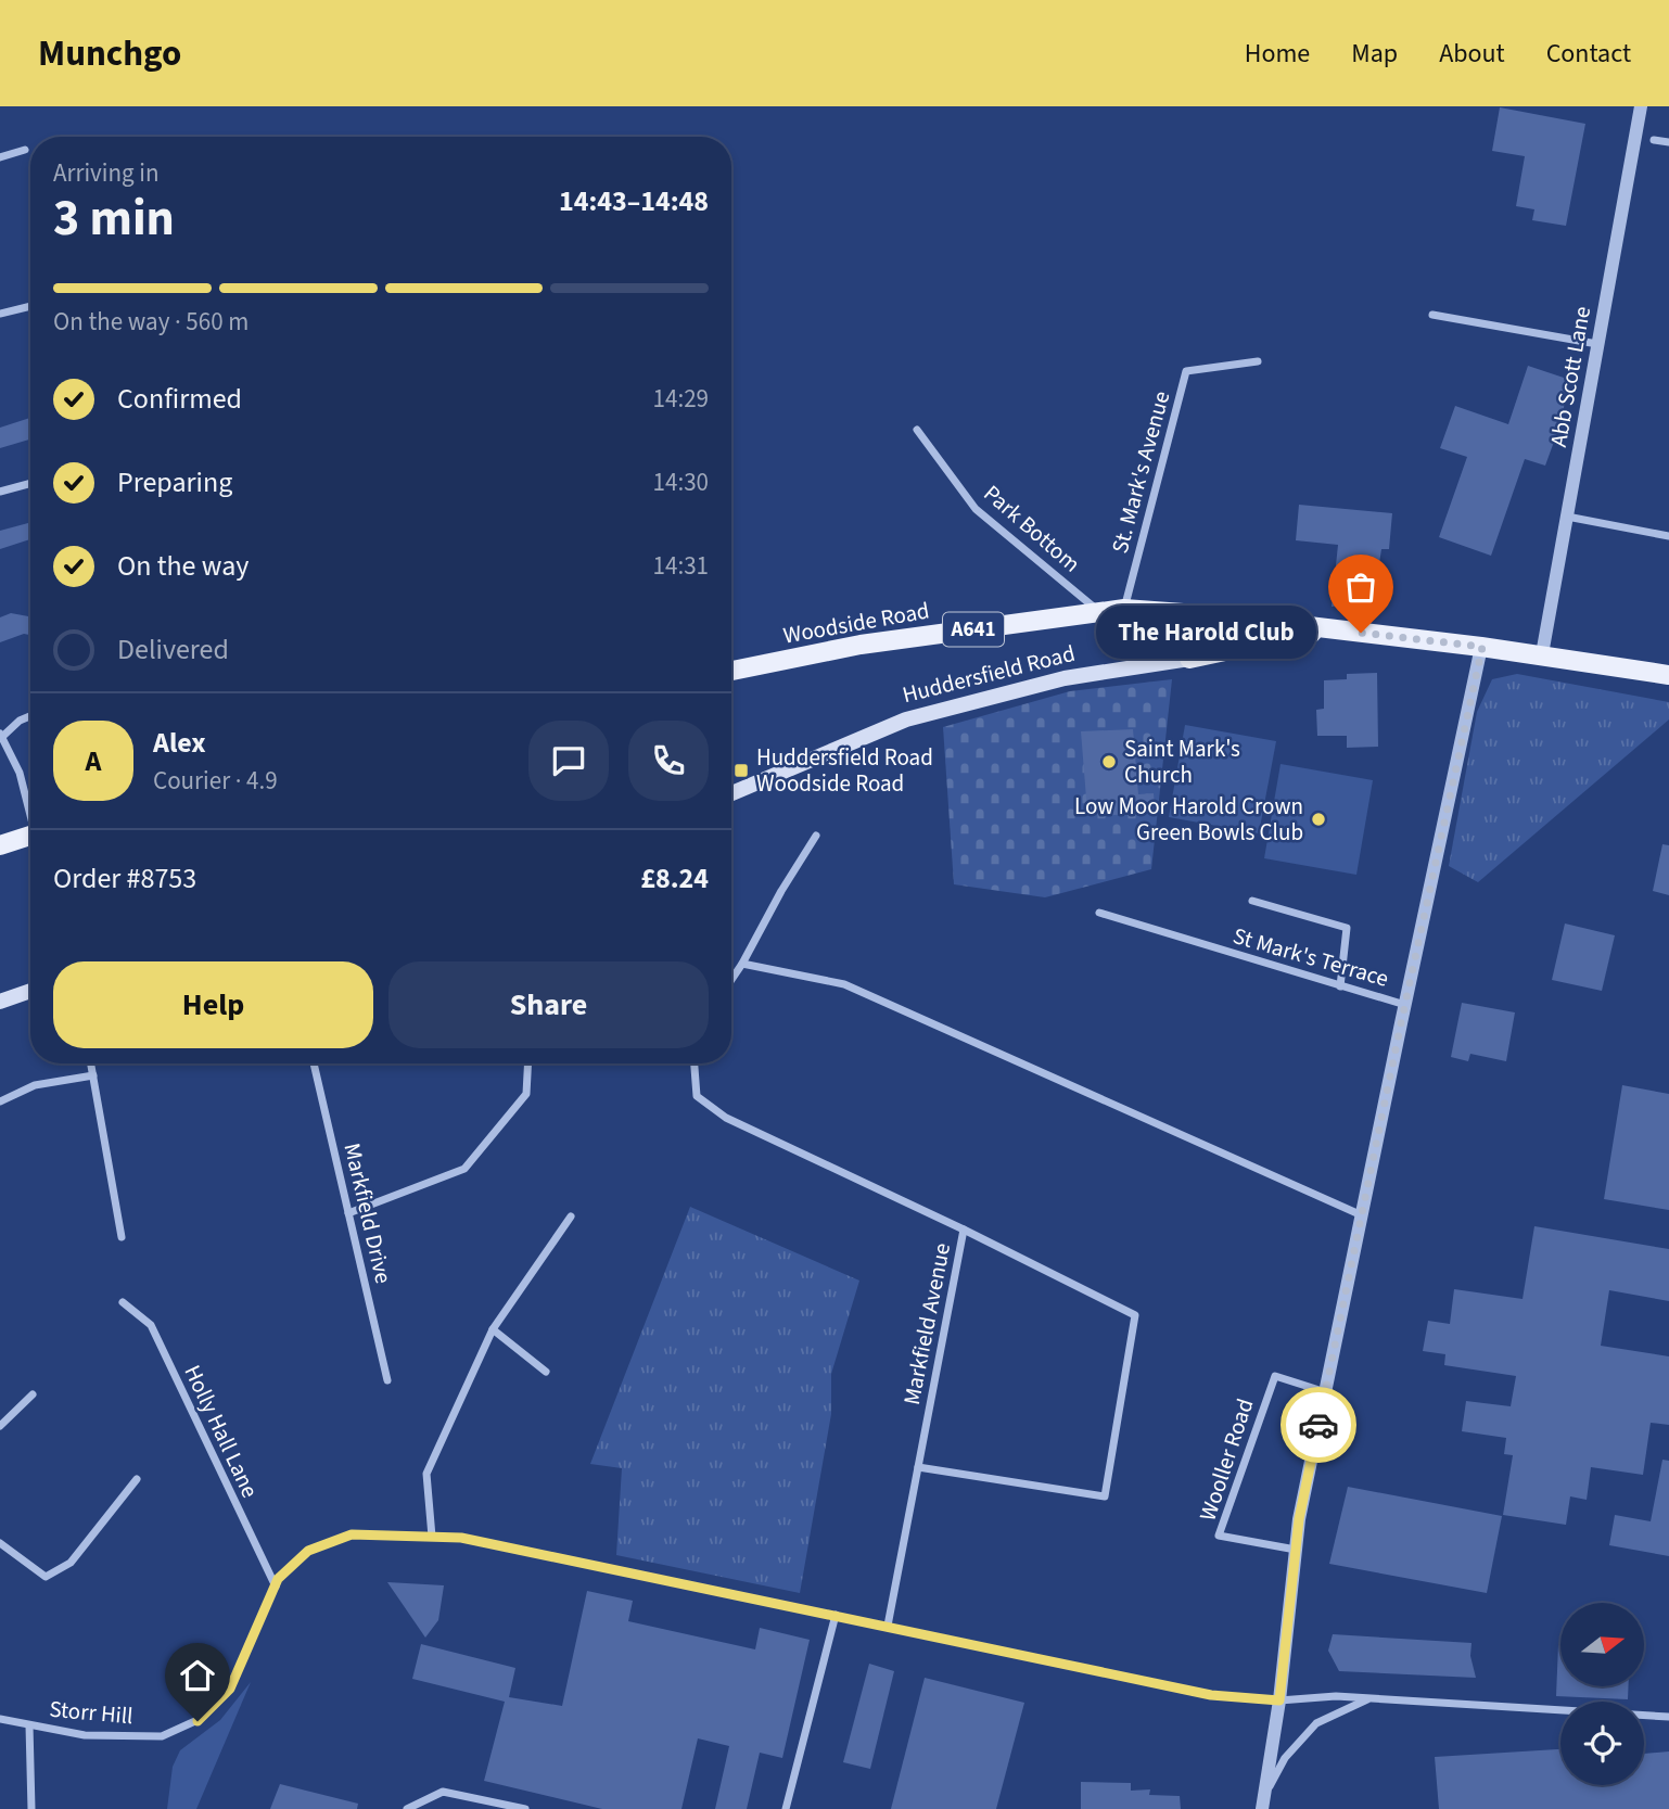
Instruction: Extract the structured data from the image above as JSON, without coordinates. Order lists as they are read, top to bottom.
{
  "streets": {
    "main road": ["Woodside Road", "A641", "Huddersfield Road"],
    "street": [
      "Abb Scott Lane",
      "St. Mark's Avenue",
      "Park Bottom",
      "St Mark's Terrace",
      "Markfield Drive",
      "Markfield Avenue",
      "Holly Hall Lane",
      "Wooller Road",
      "Storr Hill"
    ]
  },
  "crossings": [
    ["Abb Scott Lane", "A641"],
    ["St. Mark's Avenue", "Woodside Road"],
    ["Park Bottom", "Woodside Road"],
    ["Woodside Road", "A641"],
    ["Holly Hall Lane", "Storr Hill"]
  ],
  "places": {
    "other": ["The Harold Club", "Saint Mark's Church", "Low Moor Harold Crown Green Bowls Club"],
    "transit": ["Huddersfield Road Woodside Road"]
  },
  "north": "right",
  "page": {
    "header": "Munchgo",
    "nav": [
      "Home",
      "Map",
      "About",
      "Contact"
    ],
    "heading": ["3 min", "Arriving in", "14:43–14:48"],
    "panel": [
      "Alex",
      "Courier · 4.9",
      "Order #8753",
      "£8.24"
    ],
    "bar": "On the way · 560 m",
    "list": [
      ["Confirmed", "14:29"],
      ["Preparing", "14:30"],
      ["On the way", "14:31"],
      "Delivered"
    ],
    "bubble": "The Harold Club",
    "round": "A",
    "buttons": ["Help", "Share"]
  }
}
